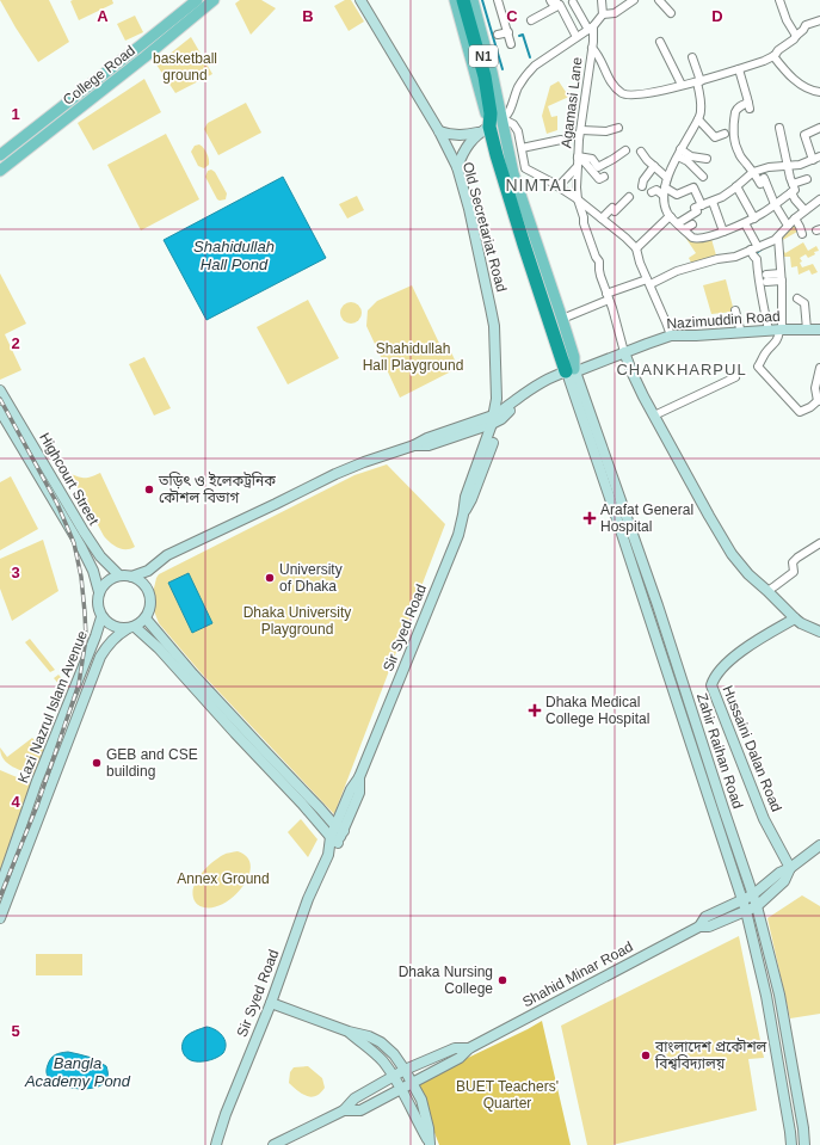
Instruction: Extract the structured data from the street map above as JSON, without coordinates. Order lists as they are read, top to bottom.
{
  "streets": {
    "highway": ["N1"],
    "main road": [
      "College Road",
      "Old Secretariat Road",
      "Nazimuddin Road",
      "Highcourt Street",
      "Sir Syed Road",
      "Kazi Nazrul Islam Avenue",
      "Hussaini Dalan Road",
      "Zahir Raihan Road",
      "Shahid Minar Road"
    ],
    "street": ["Agamasi Lane"]
  },
  "crossings": [
    ["Agamasi Lane", "Nazimuddin Road"],
    ["Old Secretariat Road", "Nazimuddin Road"],
    ["Old Secretariat Road", "Sir Syed Road"],
    ["Nazimuddin Road", "Sir Syed Road"],
    ["Nazimuddin Road", "Zahir Raihan Road"],
    ["Highcourt Street", "Kazi Nazrul Islam Avenue"],
    ["Hussaini Dalan Road", "Shahid Minar Road"],
    ["Zahir Raihan Road", "Shahid Minar Road"]
  ],
  "districts": ["NIMTALI", "CHANKHARPUL"],
  "water": ["Shahidullah Hall Pond", "Bangla Academy Pond"],
  "parks": [
    "basketball ground",
    "Shahidullah Hall Playground",
    "Dhaka University Playground",
    "Annex Ground",
    "BUET Teachers' Quarter"
  ],
  "places": {
    "other": [
      "তড়িৎ ও ইলেকট্রনিক কৌশল বিভাগ",
      "University of Dhaka",
      "GEB and CSE building",
      "Dhaka Nursing College",
      "বাংলাদেশ প্রকৌশল বিশ্ববিদ্যালয়"
    ],
    "health": ["Arafat General Hospital", "Dhaka Medical College Hospital"]
  },
  "grid": {
    "columns": [
      "A",
      "B",
      "C",
      "D"
    ],
    "rows": [
      "1",
      "2",
      "3",
      "4",
      "5"
    ]
  }
}
